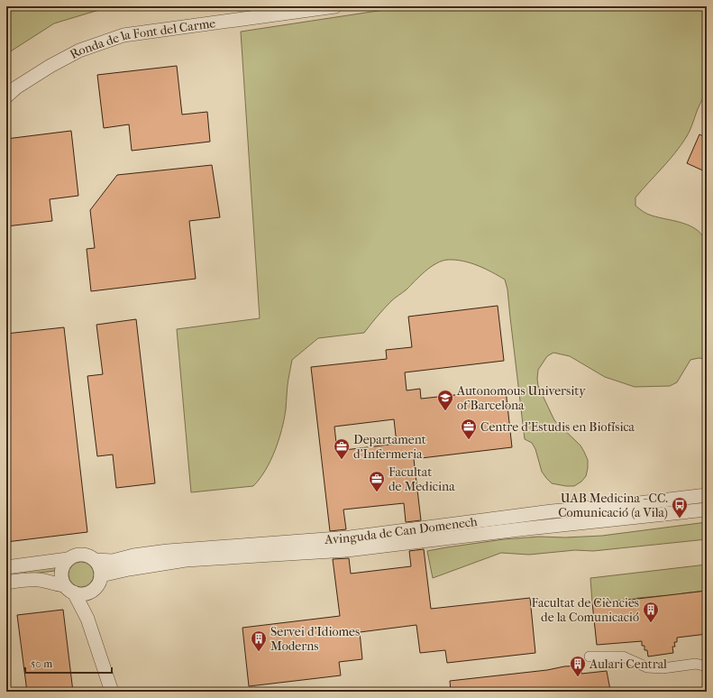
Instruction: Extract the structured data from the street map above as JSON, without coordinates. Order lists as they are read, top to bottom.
{
  "streets": {
    "street": ["Ronda de la Font del Carme", "Avinguda de Can Domenech"]
  },
  "places": {
    "school or university": ["Autonomous University of Barcelona"],
    "office": ["Centre d'Estudis en Biofísica", "Departament d'Infermeria", "Facultat de Medicina"],
    "bus stop": ["UAB Medicina - CC. Comunicació (a Vila)"],
    "building": ["Facultat de Ciències de la Comunicació", "Servei d'Idiomes Moderns", "Aulari Central"]
  },
  "scale_bar": "50 m"
}
